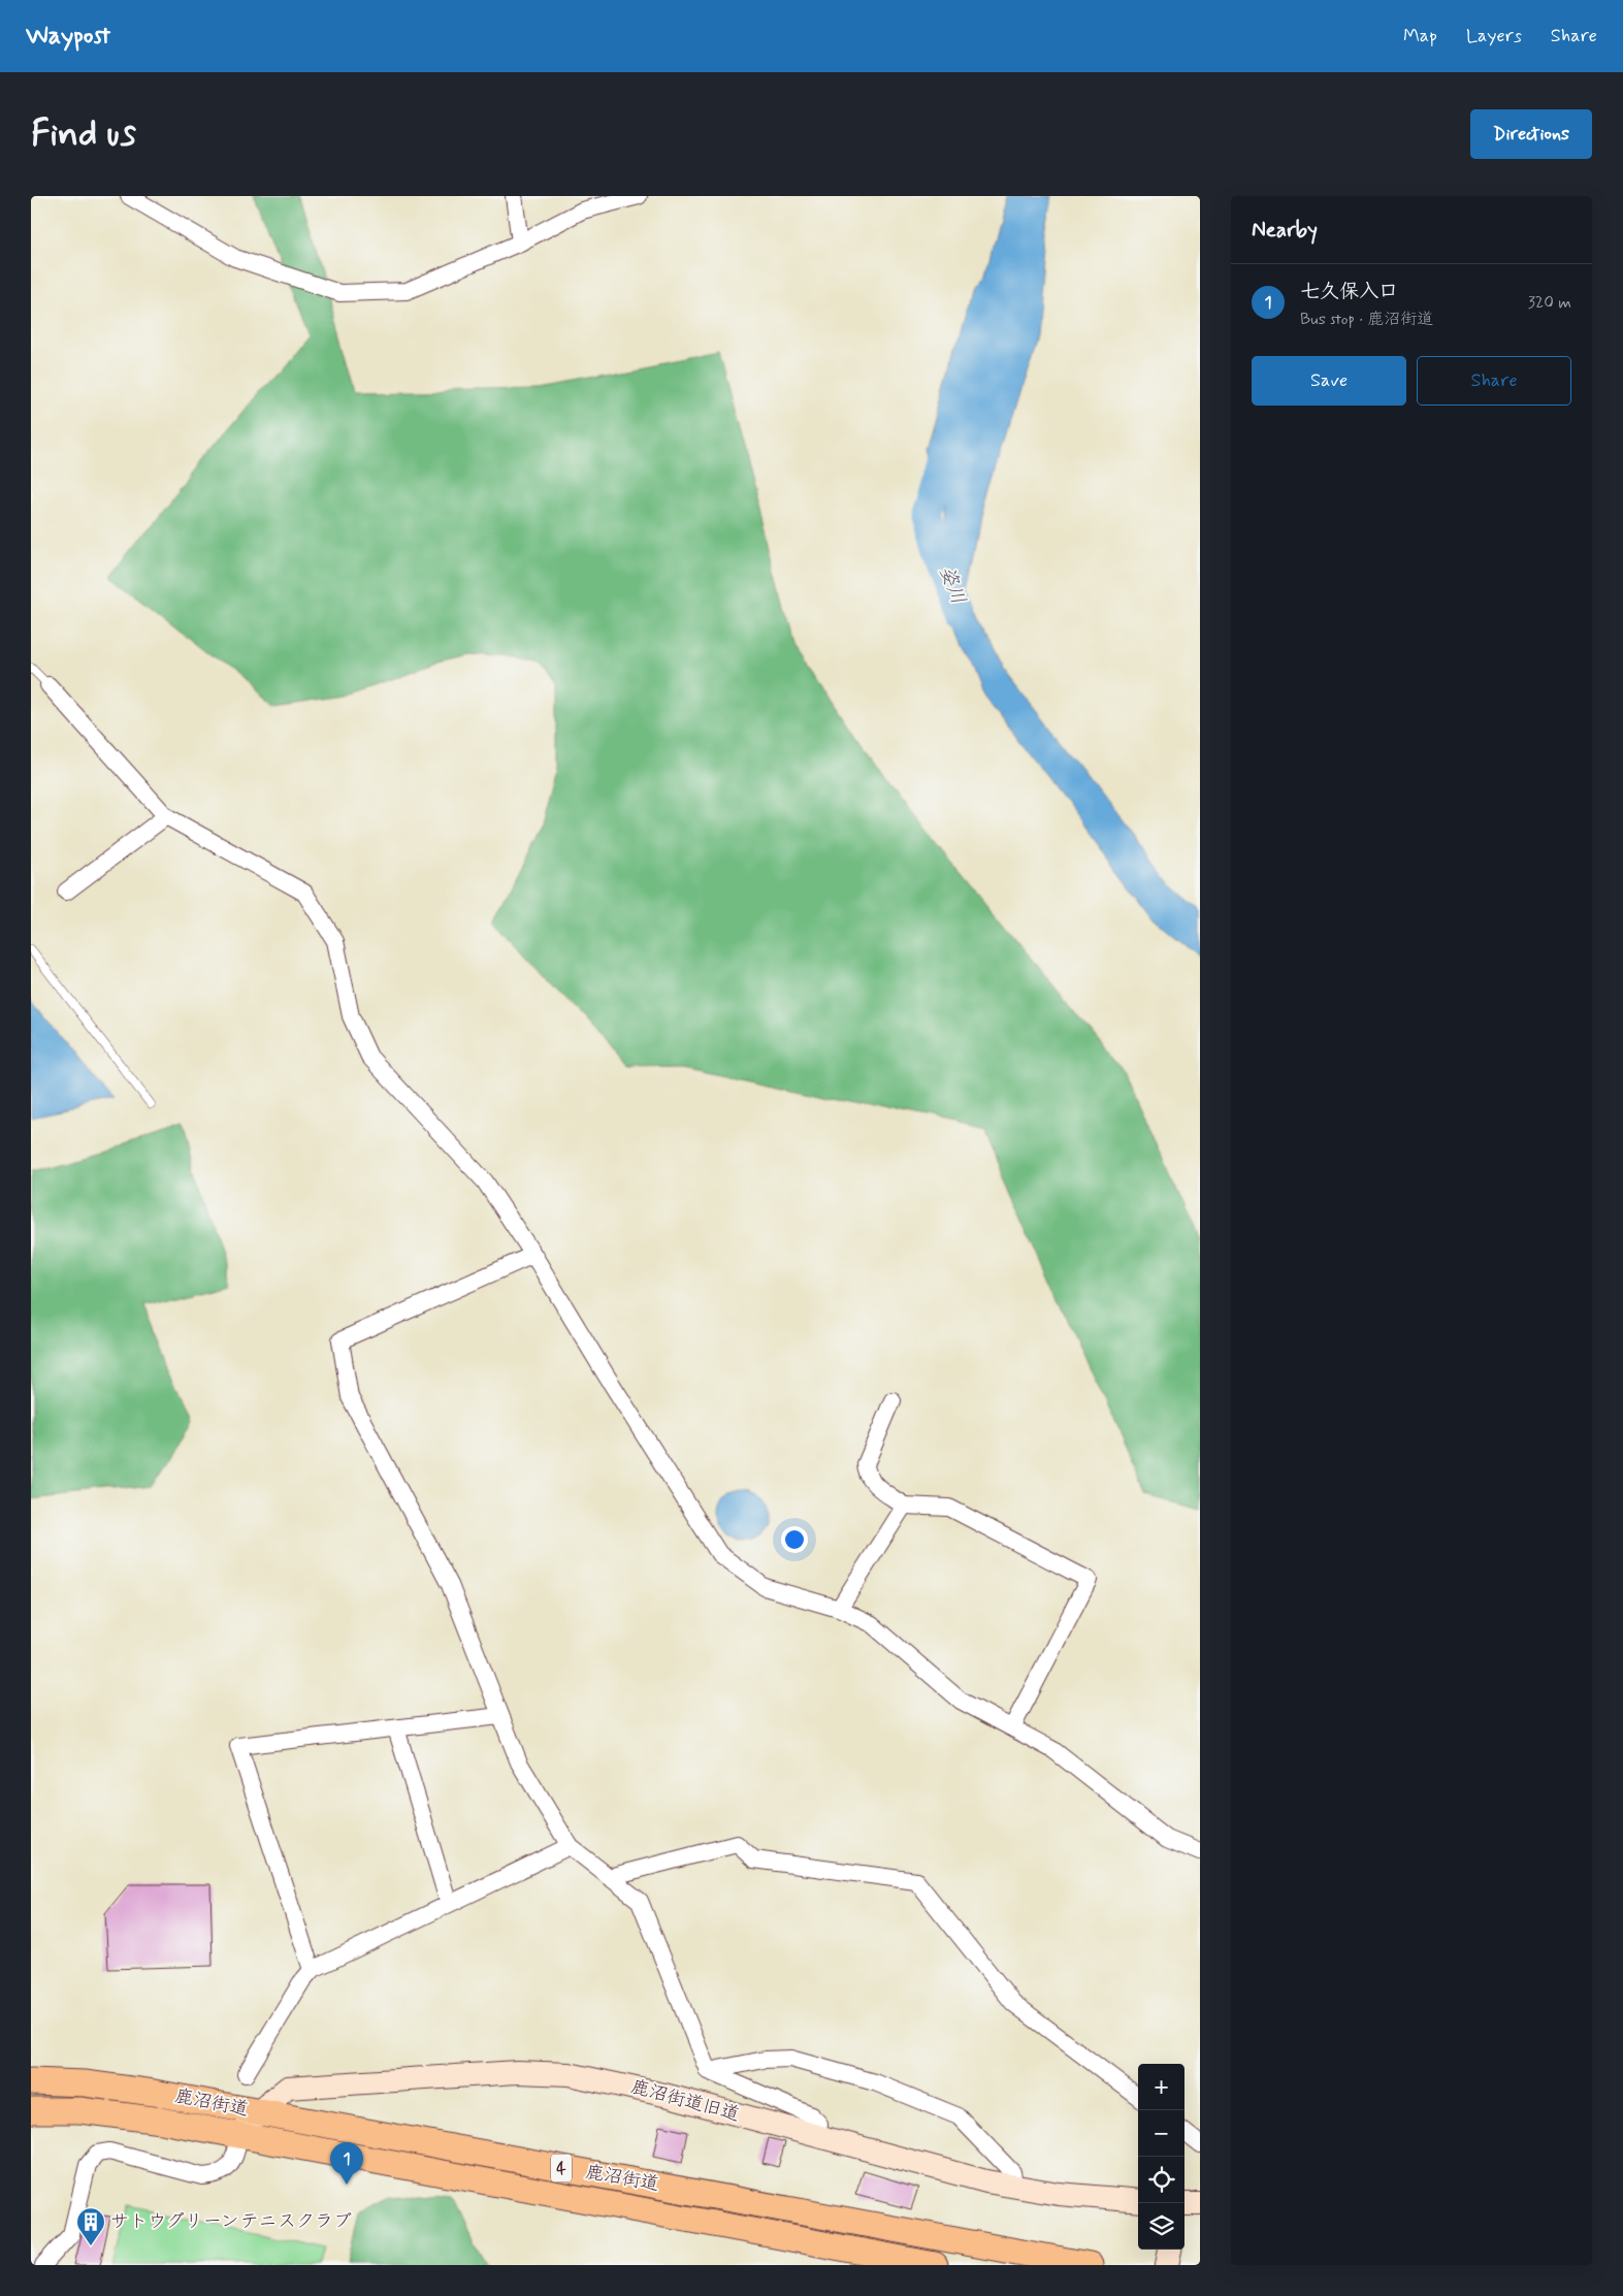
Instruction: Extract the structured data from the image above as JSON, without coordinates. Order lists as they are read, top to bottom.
{
  "streets": {
    "main road": ["鹿沼街道", "4"],
    "street": ["鹿沼街道旧道"]
  },
  "crossings": [
    ["鹿沼街道旧道", "鹿沼街道"]
  ],
  "water": ["姿川"],
  "places": {
    "building": ["サトウグリーンテニスクラブ"]
  },
  "page": {
    "header": "Waypost",
    "nav": ["Map", "Layers", "Share"],
    "buttons": [
      "Directions",
      ["Save", "Share"]
    ],
    "title": "Find us",
    "heading": "Nearby",
    "list": [
      {
        "mark": "1",
        "name": "七久保入口",
        "note": "Bus stop · 鹿沼街道",
        "value": "320 m"
      }
    ],
    "map_buttons": ["+", "−"],
    "pins": "1"
  }
}
